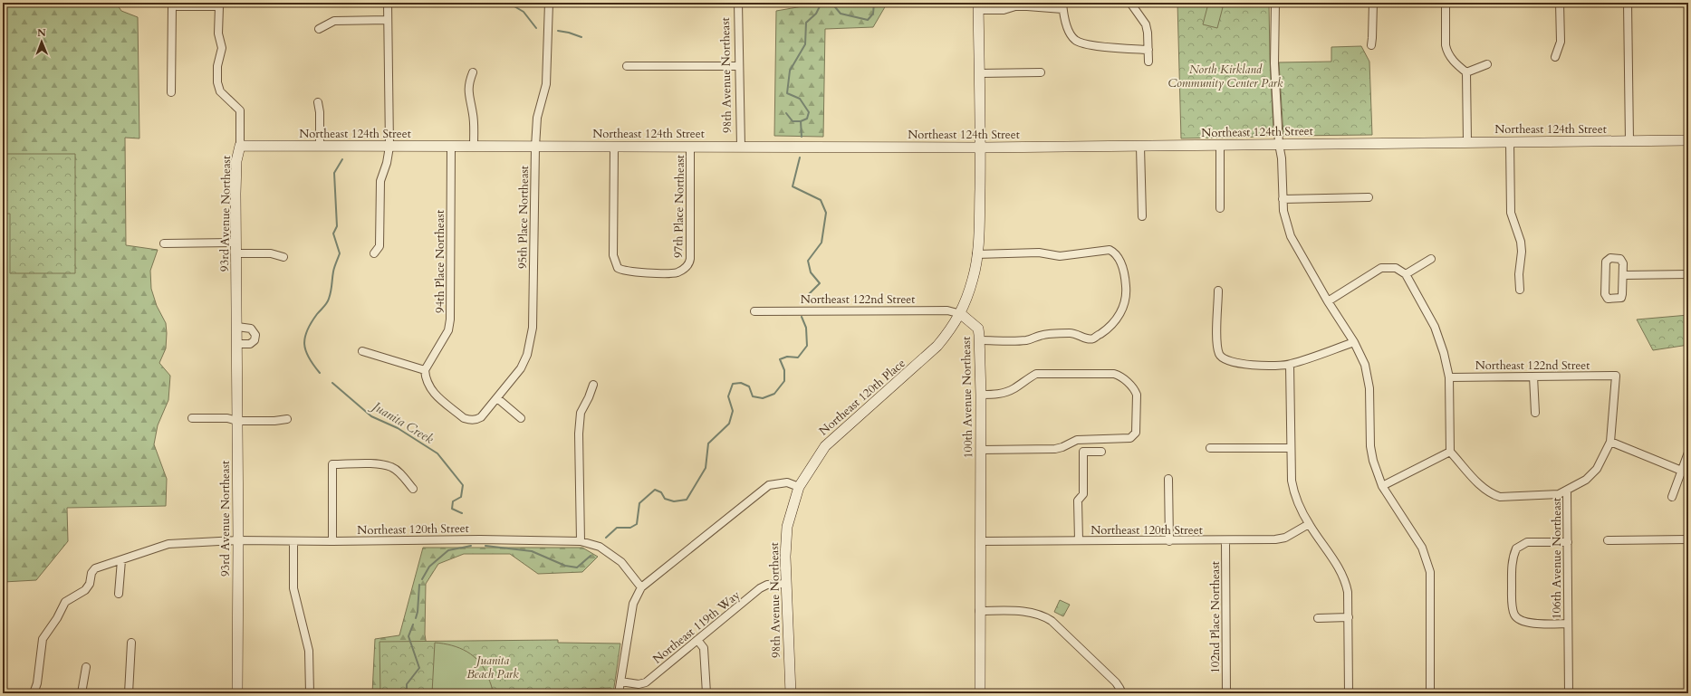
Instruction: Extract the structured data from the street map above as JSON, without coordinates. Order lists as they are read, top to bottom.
{
  "streets": {
    "street": [
      "98th Avenue Northeast",
      "Northeast 124th Street",
      "97th Place Northeast",
      "93rd Avenue Northeast",
      "95th Place Northeast",
      "94th Place Northeast",
      "Northeast 122nd Street",
      "Northeast 120th Place",
      "100th Avenue Northeast",
      "Northeast 120th Street",
      "106th Avenue Northeast",
      "102nd Place Northeast",
      "Northeast 119th Way"
    ]
  },
  "crossings": [
    ["98th Avenue Northeast", "Northeast 124th Street"],
    ["98th Avenue Northeast", "Northeast 120th Place"],
    ["98th Avenue Northeast", "Northeast 119th Way"],
    ["Northeast 124th Street", "97th Place Northeast"],
    ["Northeast 124th Street", "93rd Avenue Northeast"],
    ["Northeast 124th Street", "95th Place Northeast"],
    ["Northeast 124th Street", "94th Place Northeast"],
    ["93rd Avenue Northeast", "Northeast 120th Street"],
    ["95th Place Northeast", "94th Place Northeast"],
    ["Northeast 122nd Street", "Northeast 120th Place"],
    ["Northeast 122nd Street", "100th Avenue Northeast"],
    ["Northeast 122nd Street", "106th Avenue Northeast"],
    ["Northeast 120th Place", "100th Avenue Northeast"],
    ["100th Avenue Northeast", "Northeast 120th Street"],
    ["Northeast 120th Street", "102nd Place Northeast"]
  ],
  "water": ["Juanita Creek"],
  "parks": ["North Kirkland Community Center Park", "Juanita Beach Park"],
  "north": "top"
}
